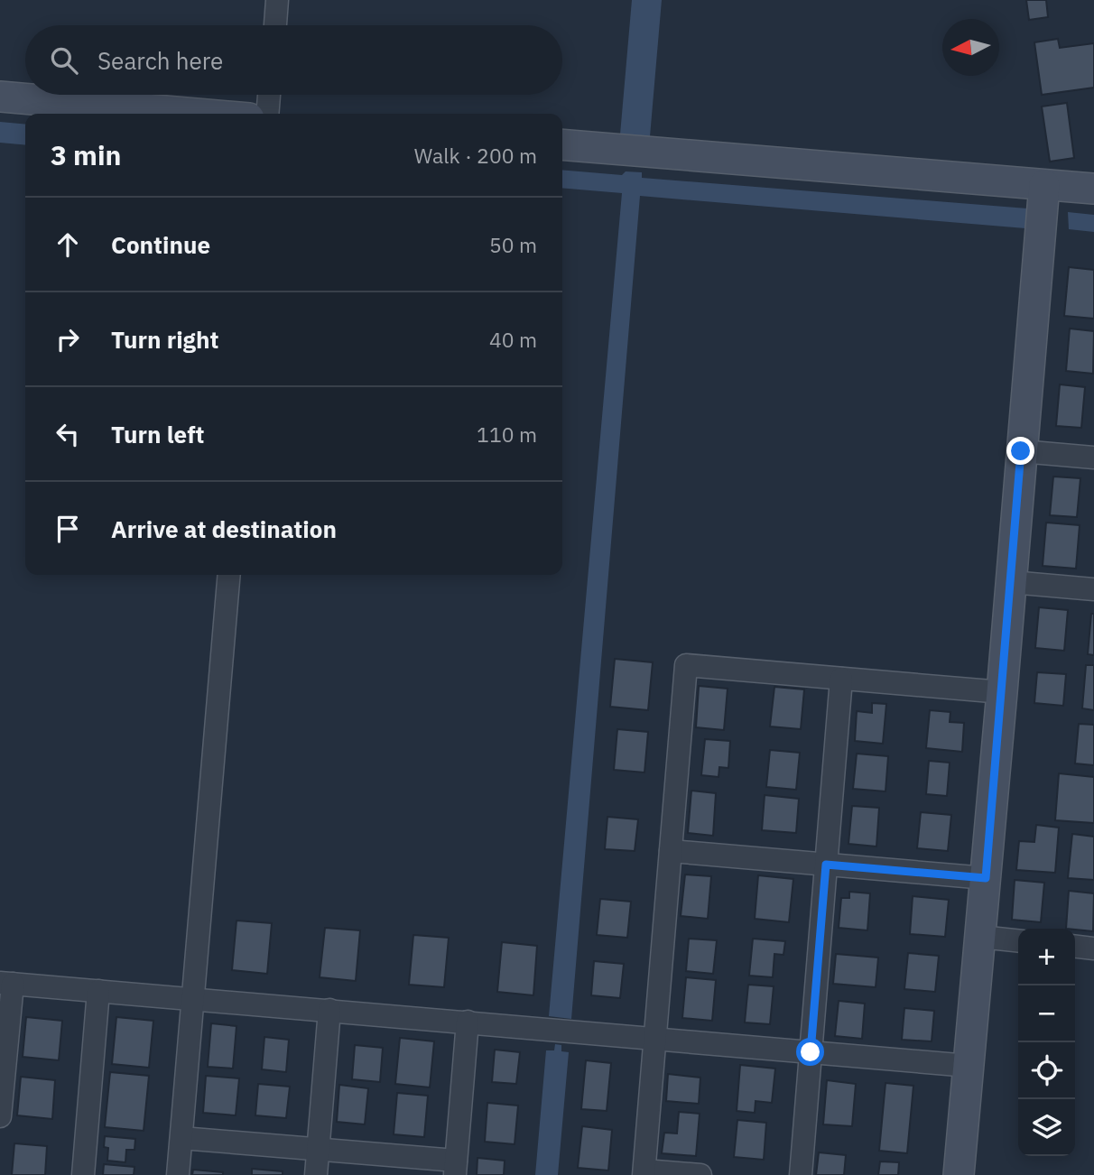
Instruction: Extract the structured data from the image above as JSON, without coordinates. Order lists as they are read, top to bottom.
{
  "north": "left",
  "page": {
    "search": "Search here",
    "heading": ["3 min", "Walk · 200 m"],
    "list": [
      ["Continue", "50 m"],
      ["Turn right", "40 m"],
      ["Turn left", "110 m"],
      "Arrive at destination"
    ],
    "map_buttons": ["+", "−"]
  }
}
